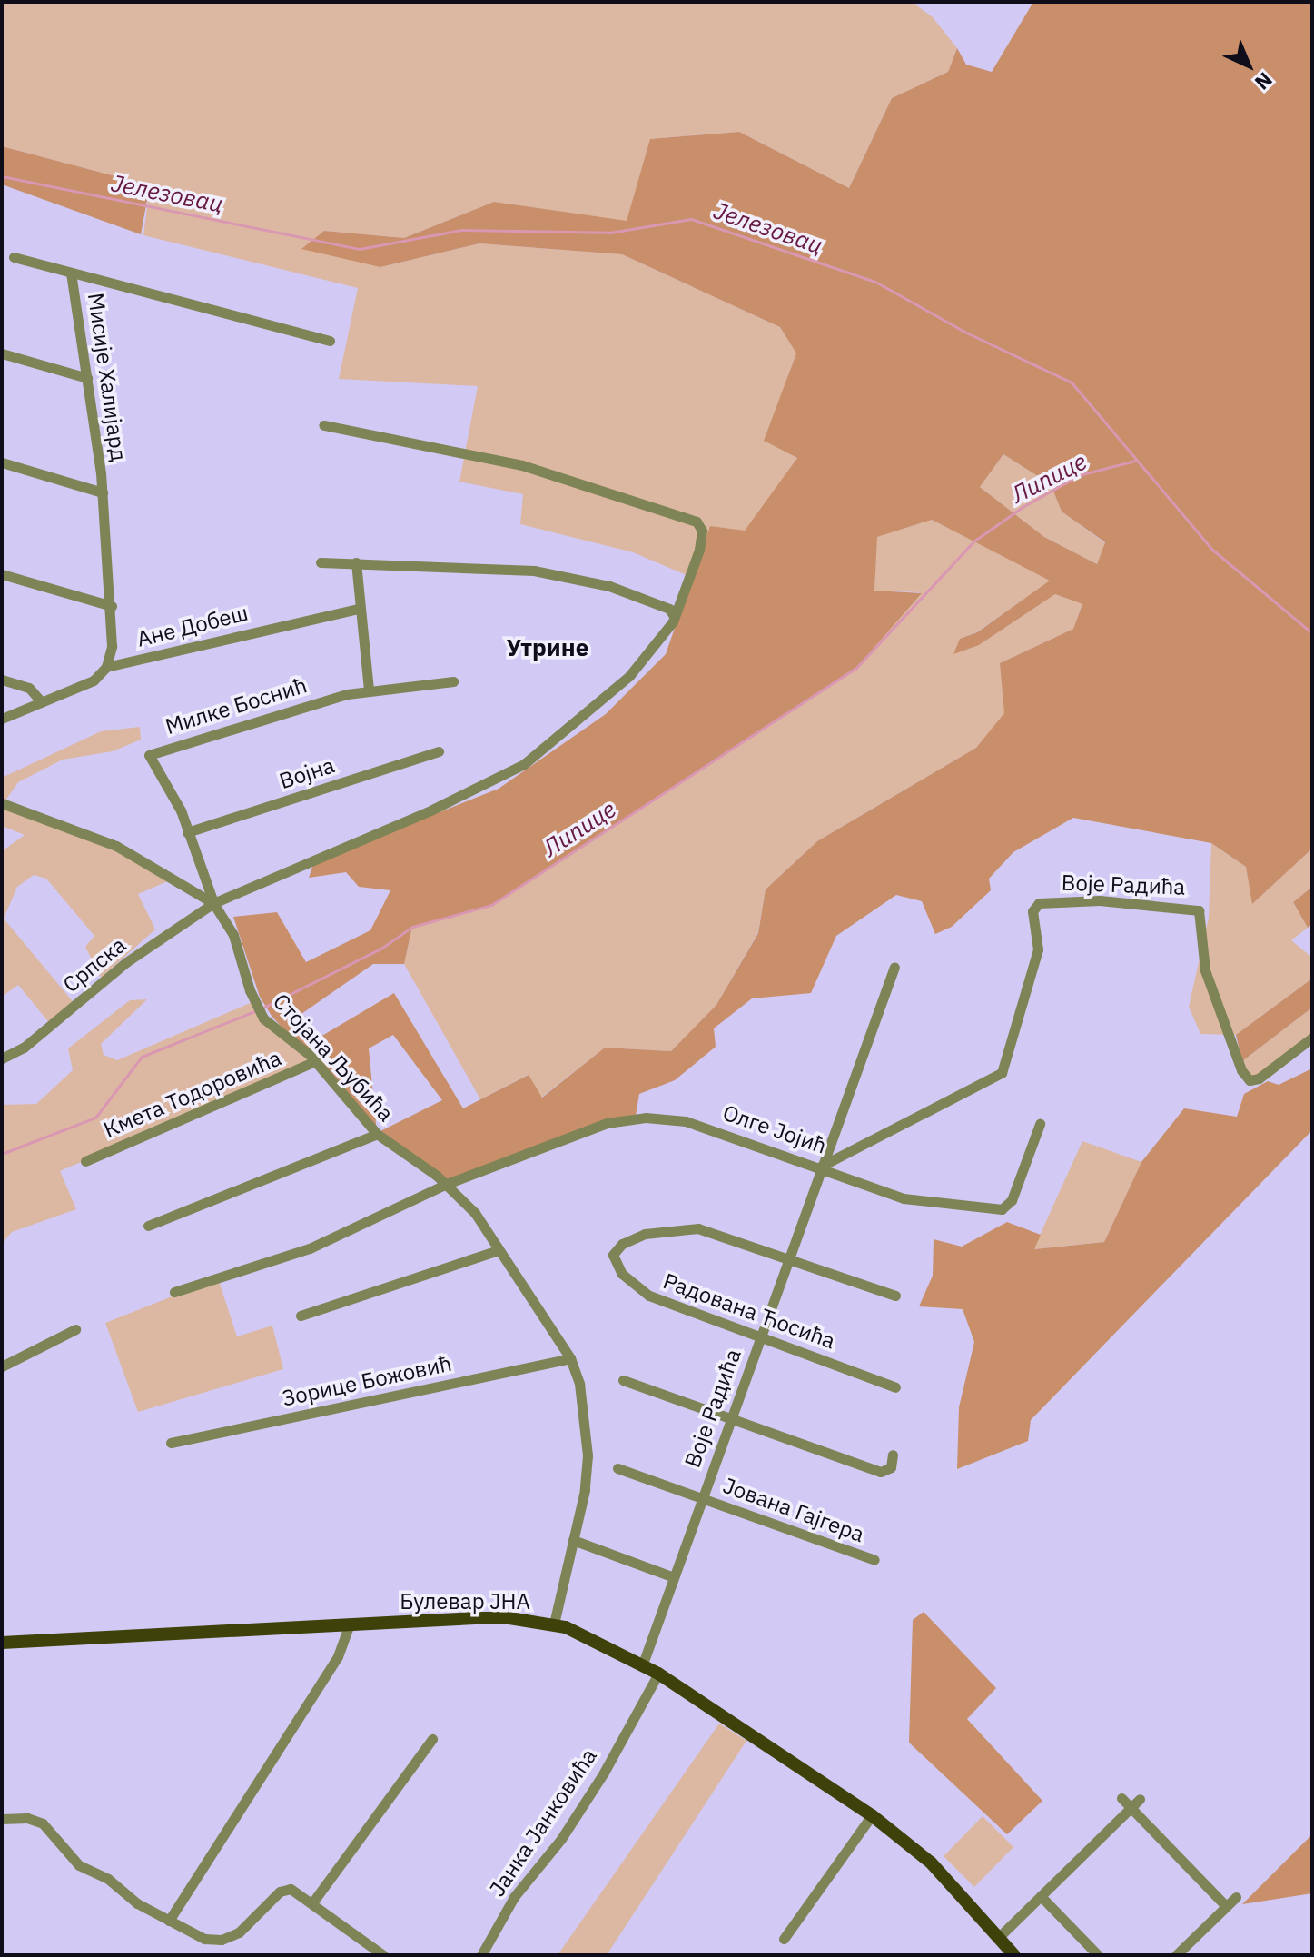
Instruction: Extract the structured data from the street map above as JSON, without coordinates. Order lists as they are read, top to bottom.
{
  "streets": {
    "main road": ["Булевар ЈНА"],
    "street": [
      "Мисије Халијард",
      "Ане Добеш",
      "Милке Боснић",
      "Војна",
      "Воје Радића",
      "Српска",
      "Стојана Љубића",
      "Кмета Тодоровића",
      "Олге Јојић",
      "Радована Ћосића",
      "Зорице Божовић",
      "Јована Гајгера",
      "Јанка Јанковића"
    ]
  },
  "crossings": [
    ["Мисије Халијард", "Ане Добеш"],
    ["Милке Боснић", "Војна"],
    ["Милке Боснић", "Српска"],
    ["Милке Боснић", "Стојана Љубића"],
    ["Воје Радића", "Олге Јојић"],
    ["Воје Радића", "Радована Ћосића"],
    ["Воје Радића", "Јована Гајгера"],
    ["Воје Радића", "Булевар ЈНА"],
    ["Српска", "Стојана Љубића"],
    ["Стојана Љубића", "Кмета Тодоровића"],
    ["Стојана Љубића", "Олге Јојић"],
    ["Стојана Љубића", "Зорице Божовић"],
    ["Стојана Љубића", "Булевар ЈНА"],
    ["Булевар ЈНА", "Јанка Јанковића"]
  ],
  "districts": ["Утрине"],
  "water": ["Јелезовац", "Липице"],
  "north": "bottom right"
}
